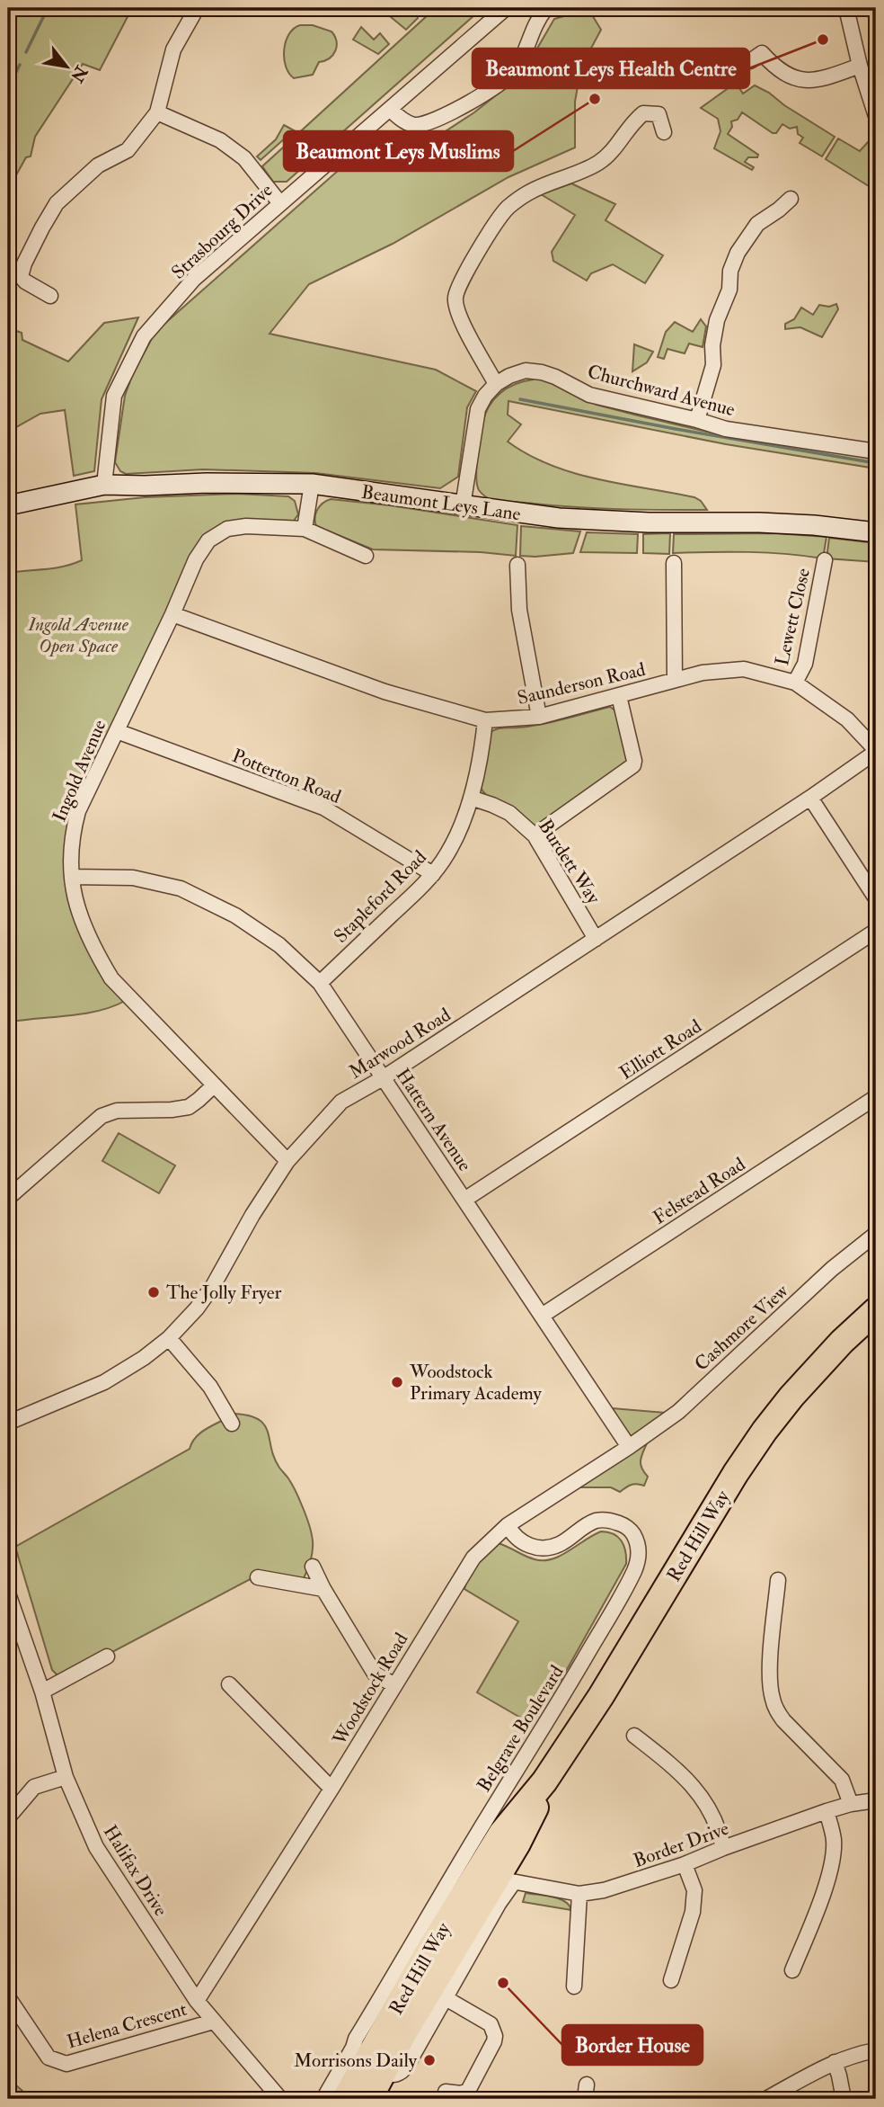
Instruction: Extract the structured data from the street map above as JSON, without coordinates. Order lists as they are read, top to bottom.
{
  "streets": {
    "highway": ["Red Hill Way"],
    "street": [
      "Strasbourg Drive",
      "Churchward Avenue",
      "Beaumont Leys Lane",
      "Lewett Close",
      "Saunderson Road",
      "Ingold Avenue",
      "Potterton Road",
      "Burdett Way",
      "Stapleford Road",
      "Marwood Road",
      "Elliott Road",
      "Hattern Avenue",
      "Felstead Road",
      "Cashmore View",
      "Woodstock Road",
      "Belgrave Boulevard",
      "Border Drive",
      "Halifax Drive",
      "Helena Crescent"
    ]
  },
  "crossings": [
    ["Strasbourg Drive", "Beaumont Leys Lane"],
    ["Churchward Avenue", "Beaumont Leys Lane"],
    ["Lewett Close", "Saunderson Road"],
    ["Saunderson Road", "Ingold Avenue"],
    ["Saunderson Road", "Stapleford Road"],
    ["Saunderson Road", "Marwood Road"],
    ["Ingold Avenue", "Potterton Road"],
    ["Ingold Avenue", "Marwood Road"],
    ["Ingold Avenue", "Hattern Avenue"],
    ["Potterton Road", "Stapleford Road"],
    ["Burdett Way", "Stapleford Road"],
    ["Burdett Way", "Marwood Road"],
    ["Stapleford Road", "Hattern Avenue"],
    ["Marwood Road", "Hattern Avenue"],
    ["Elliott Road", "Hattern Avenue"],
    ["Hattern Avenue", "Felstead Road"],
    ["Hattern Avenue", "Cashmore View"],
    ["Hattern Avenue", "Woodstock Road"],
    ["Cashmore View", "Woodstock Road"],
    ["Red Hill Way", "Belgrave Boulevard"],
    ["Red Hill Way", "Border Drive"],
    ["Woodstock Road", "Belgrave Boulevard"],
    ["Woodstock Road", "Halifax Drive"],
    ["Halifax Drive", "Helena Crescent"]
  ],
  "parks": ["Ingold Avenue Open Space"],
  "places": [
    "Beaumont Leys Health Centre",
    "Beaumont Leys Muslims",
    "The Jolly Fryer",
    "Woodstock Primary Academy",
    "Border House",
    "Morrisons Daily"
  ],
  "north": "bottom right"
}
